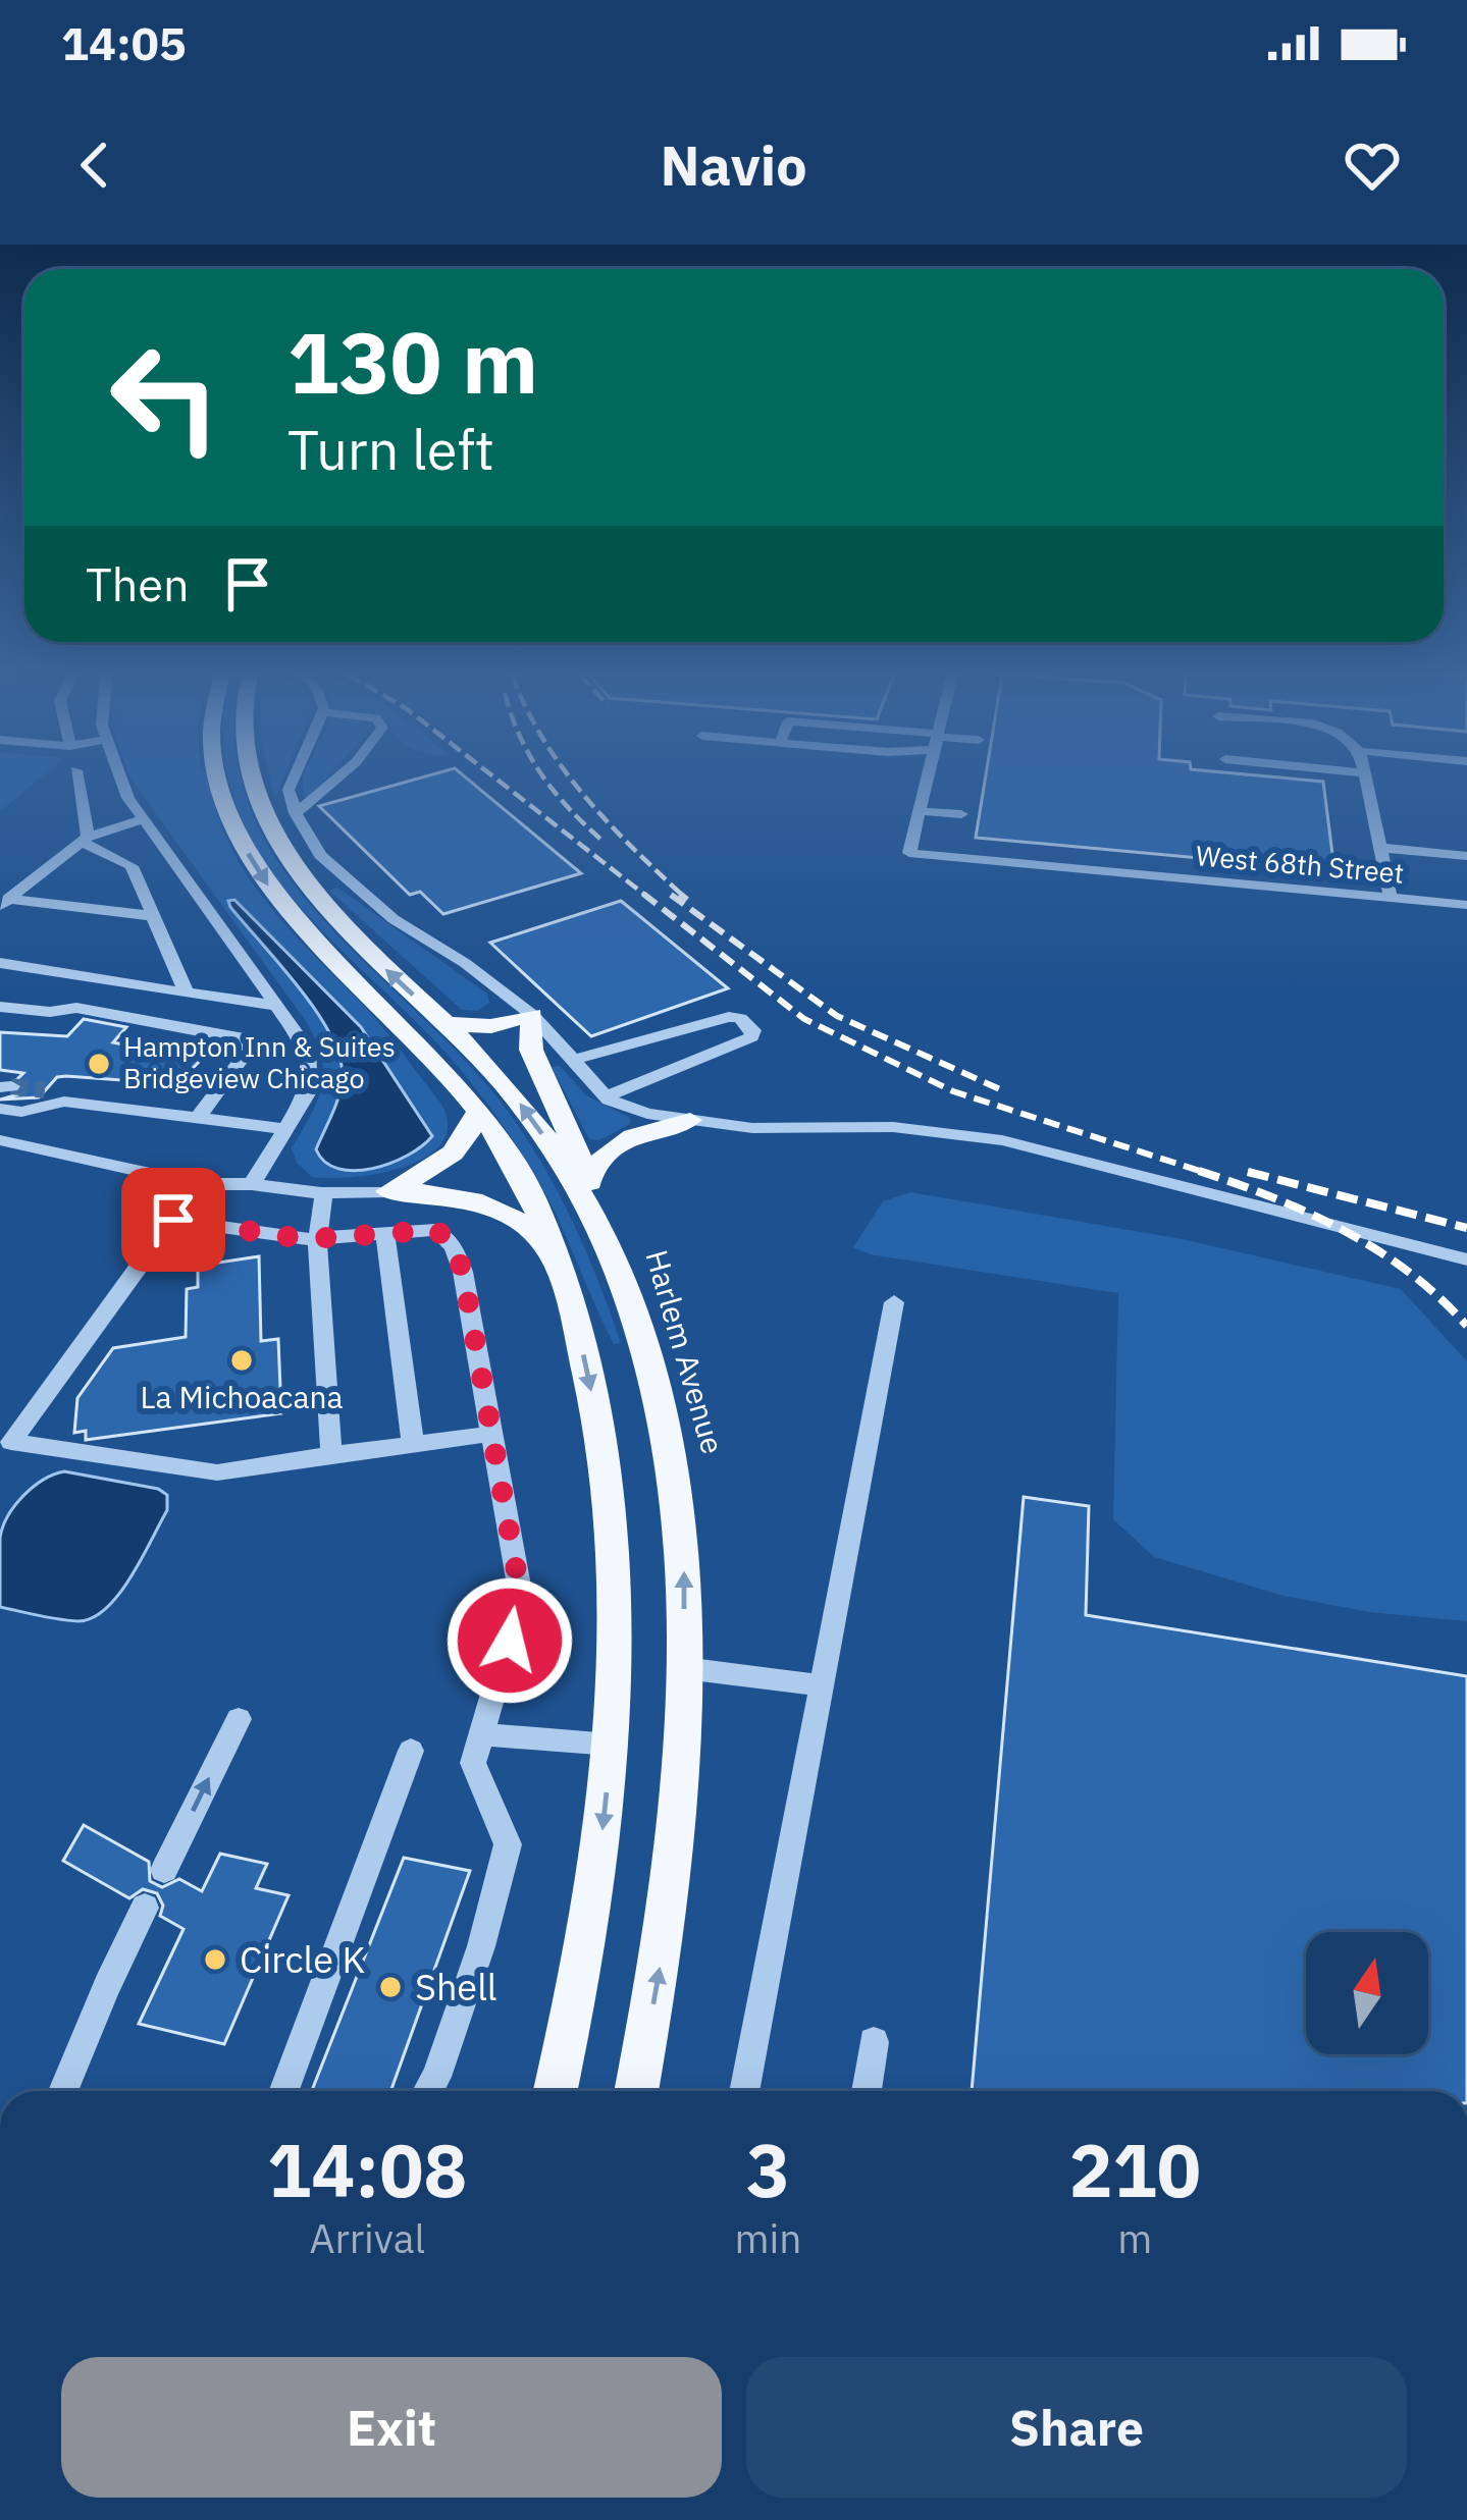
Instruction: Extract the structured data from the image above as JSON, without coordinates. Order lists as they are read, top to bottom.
{
  "streets": {
    "main road": ["Harlem Avenue"],
    "street": ["West 68th Street"]
  },
  "places": [
    "Hampton Inn & Suites Bridgeview Chicago",
    "La Michoacana",
    "Circle K",
    "Shell"
  ],
  "north": "top",
  "page": {
    "status": "14:05",
    "header": "Navio",
    "turn": ["130 m", "Turn left"],
    "then": "Then",
    "eta": [
      "14:08",
      "Arrival",
      "3",
      "min",
      "210",
      "m"
    ],
    "buttons": ["Exit", "Share"]
  }
}
